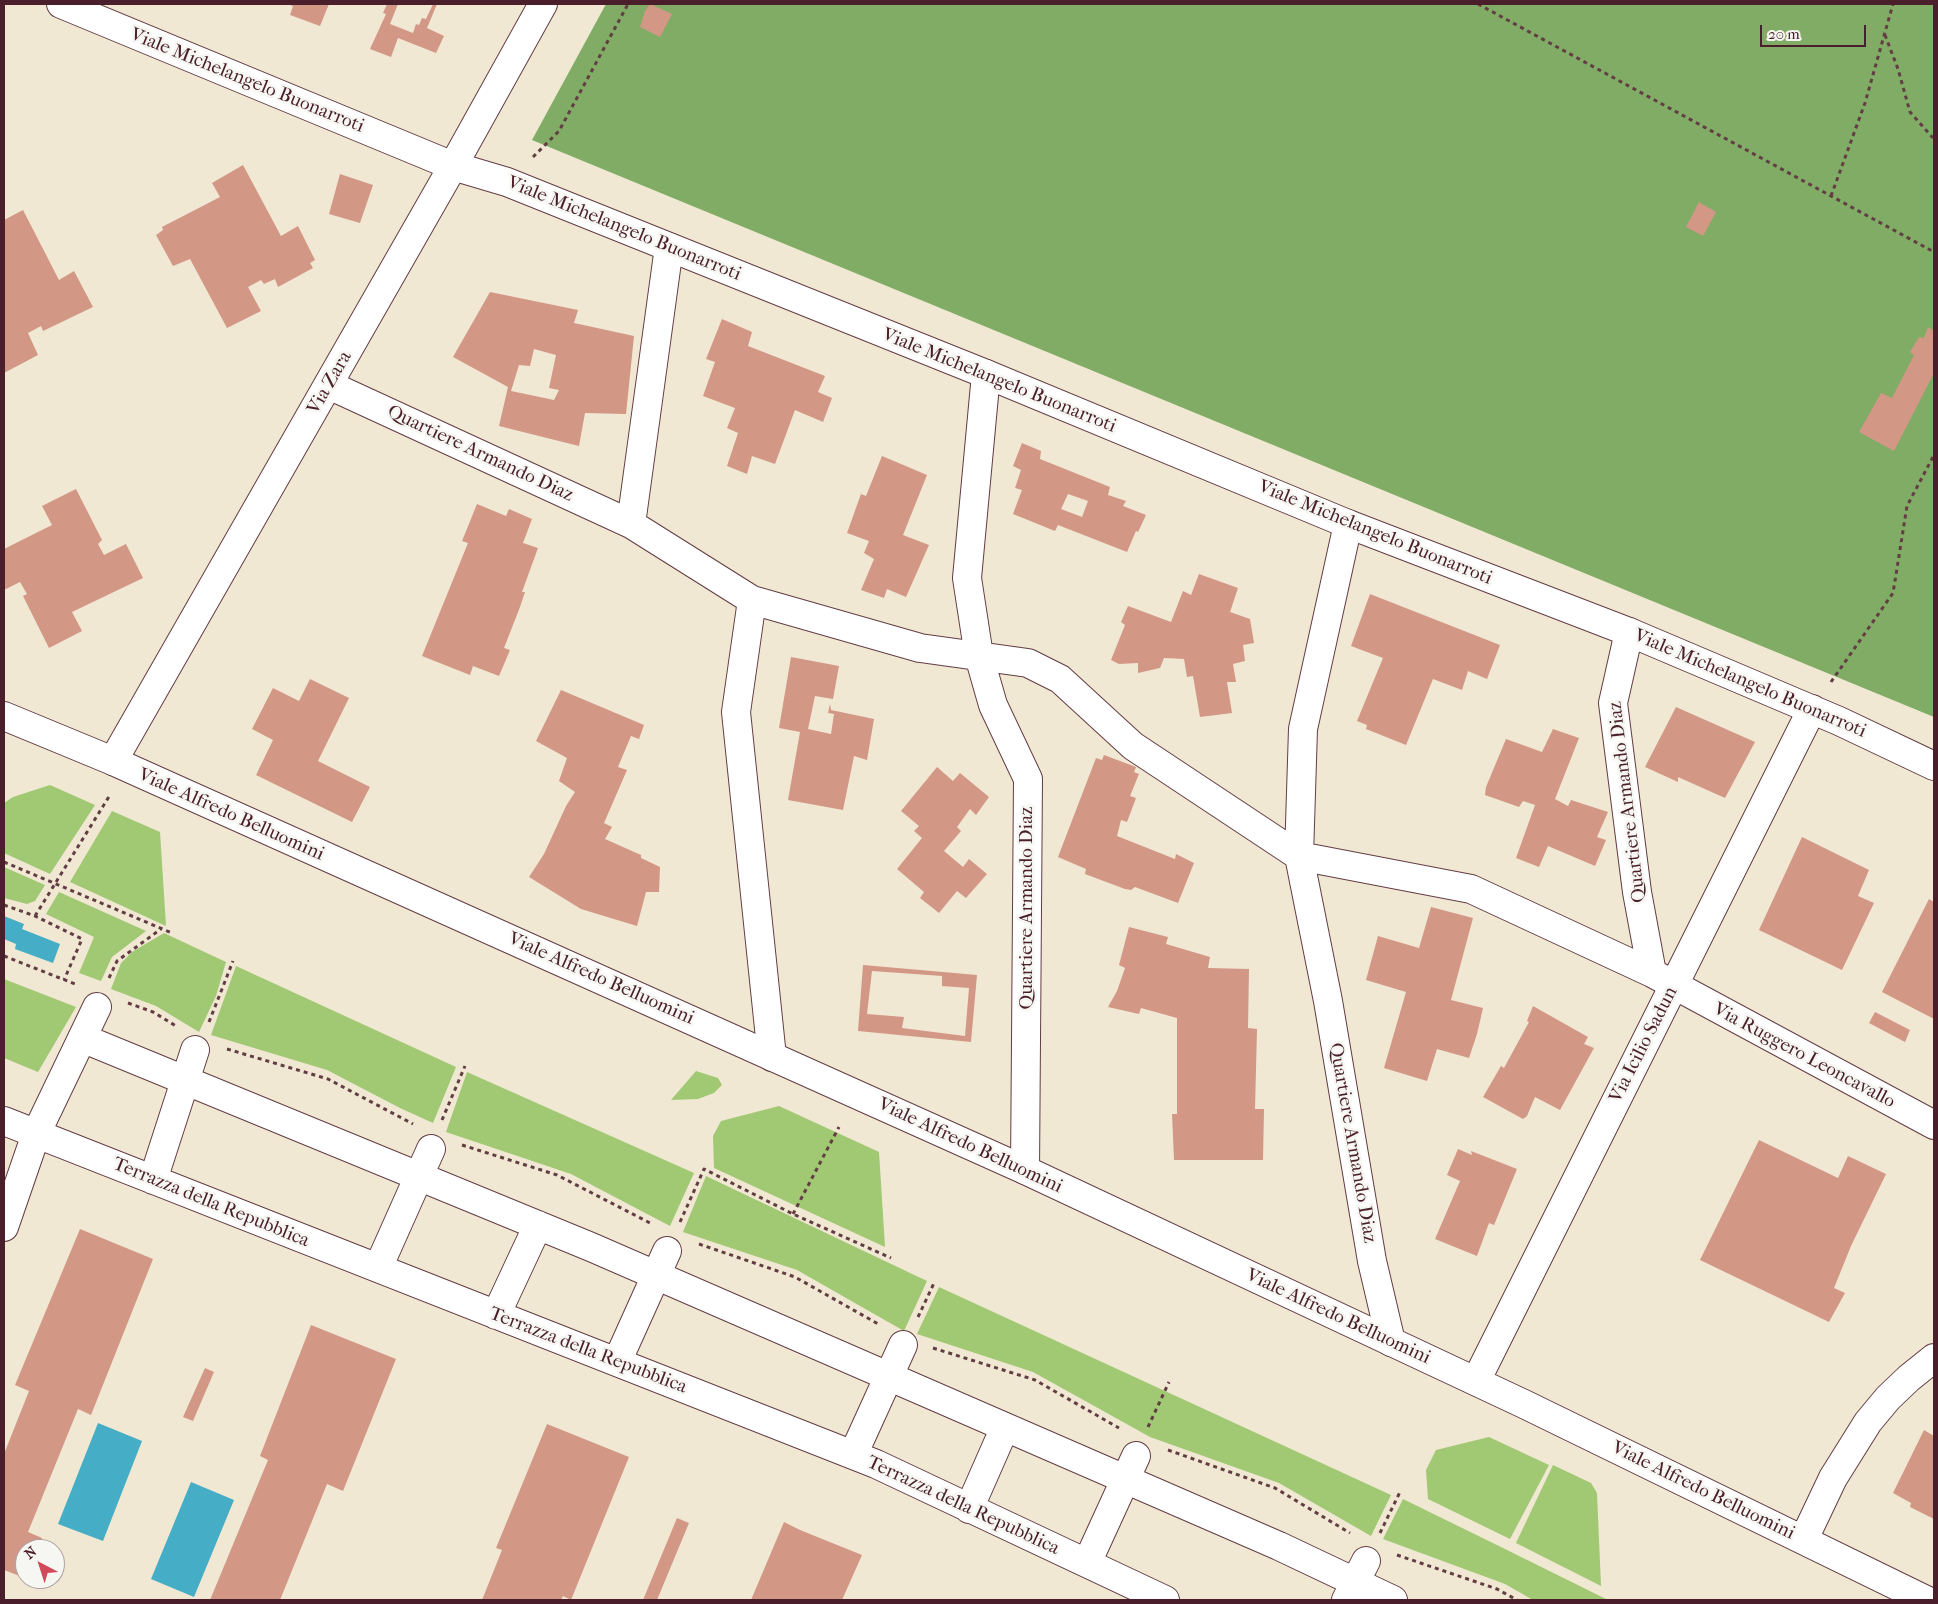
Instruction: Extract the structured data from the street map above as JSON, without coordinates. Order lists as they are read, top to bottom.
{
  "streets": {
    "street": [
      "Viale Michelangelo Buonarroti",
      "Via Zara",
      "Quartiere Armando Diaz",
      "Viale Alfredo Belluomini",
      "Via Icilio Sadun",
      "Via Ruggero Leoncavallo",
      "Terrazza della Repubblica"
    ]
  },
  "crossings": [
    ["Viale Michelangelo Buonarroti", "Via Zara"],
    ["Viale Michelangelo Buonarroti", "Quartiere Armando Diaz"],
    ["Viale Michelangelo Buonarroti", "Via Icilio Sadun"],
    ["Via Zara", "Quartiere Armando Diaz"],
    ["Via Zara", "Viale Alfredo Belluomini"],
    ["Quartiere Armando Diaz", "Viale Alfredo Belluomini"],
    ["Quartiere Armando Diaz", "Via Icilio Sadun"],
    ["Quartiere Armando Diaz", "Via Ruggero Leoncavallo"],
    ["Viale Alfredo Belluomini", "Via Icilio Sadun"],
    ["Via Icilio Sadun", "Via Ruggero Leoncavallo"]
  ],
  "scale_bar": "20 m",
  "north": "top left"
}
